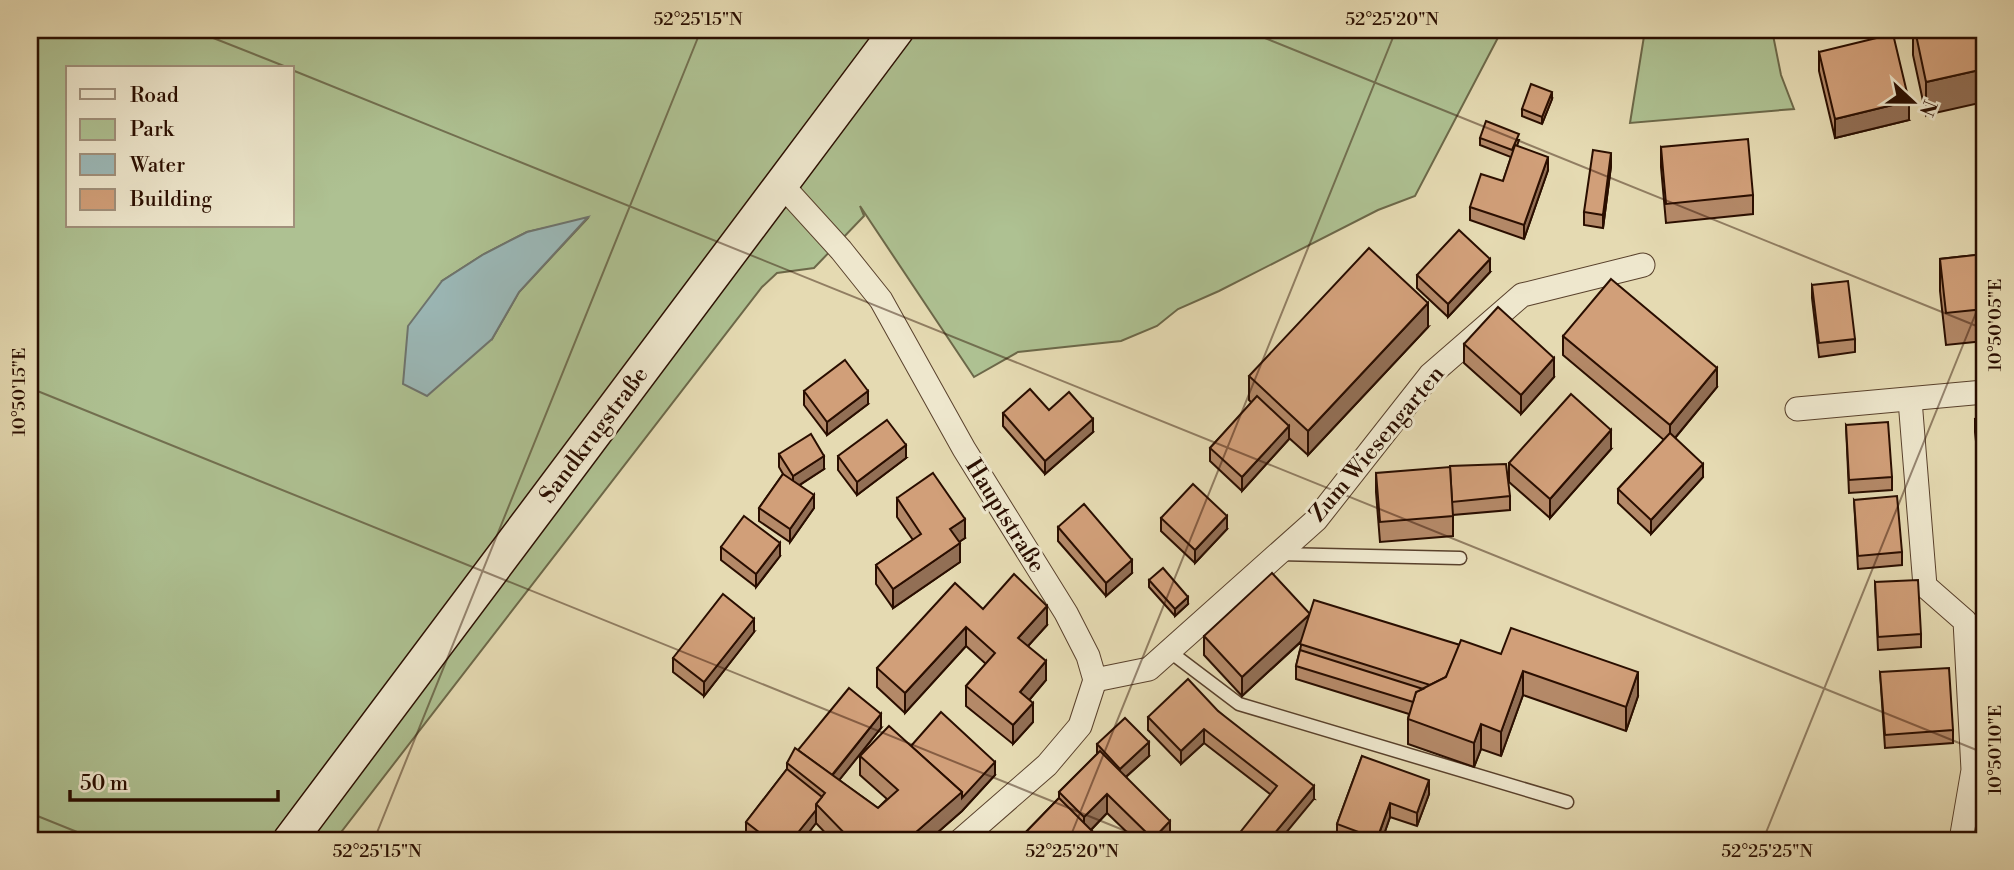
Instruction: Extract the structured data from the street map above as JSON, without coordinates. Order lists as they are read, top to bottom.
{
  "streets": {
    "street": ["Sandkrugstraße", "Zum Wiesengarten", "Hauptstraße"]
  },
  "crossings": [
    ["Sandkrugstraße", "Hauptstraße"],
    ["Zum Wiesengarten", "Hauptstraße"]
  ],
  "legend": [
    "Road",
    "Park",
    "Water",
    "Building"
  ],
  "scale_bar": "50 m",
  "north": "right",
  "coordinates": [
    "52°25'15\"N",
    "52°25'20\"N",
    "10°50'05\"E",
    "10°50'15\"E",
    "10°50'10\"E",
    "52°25'25\"N"
  ]
}
